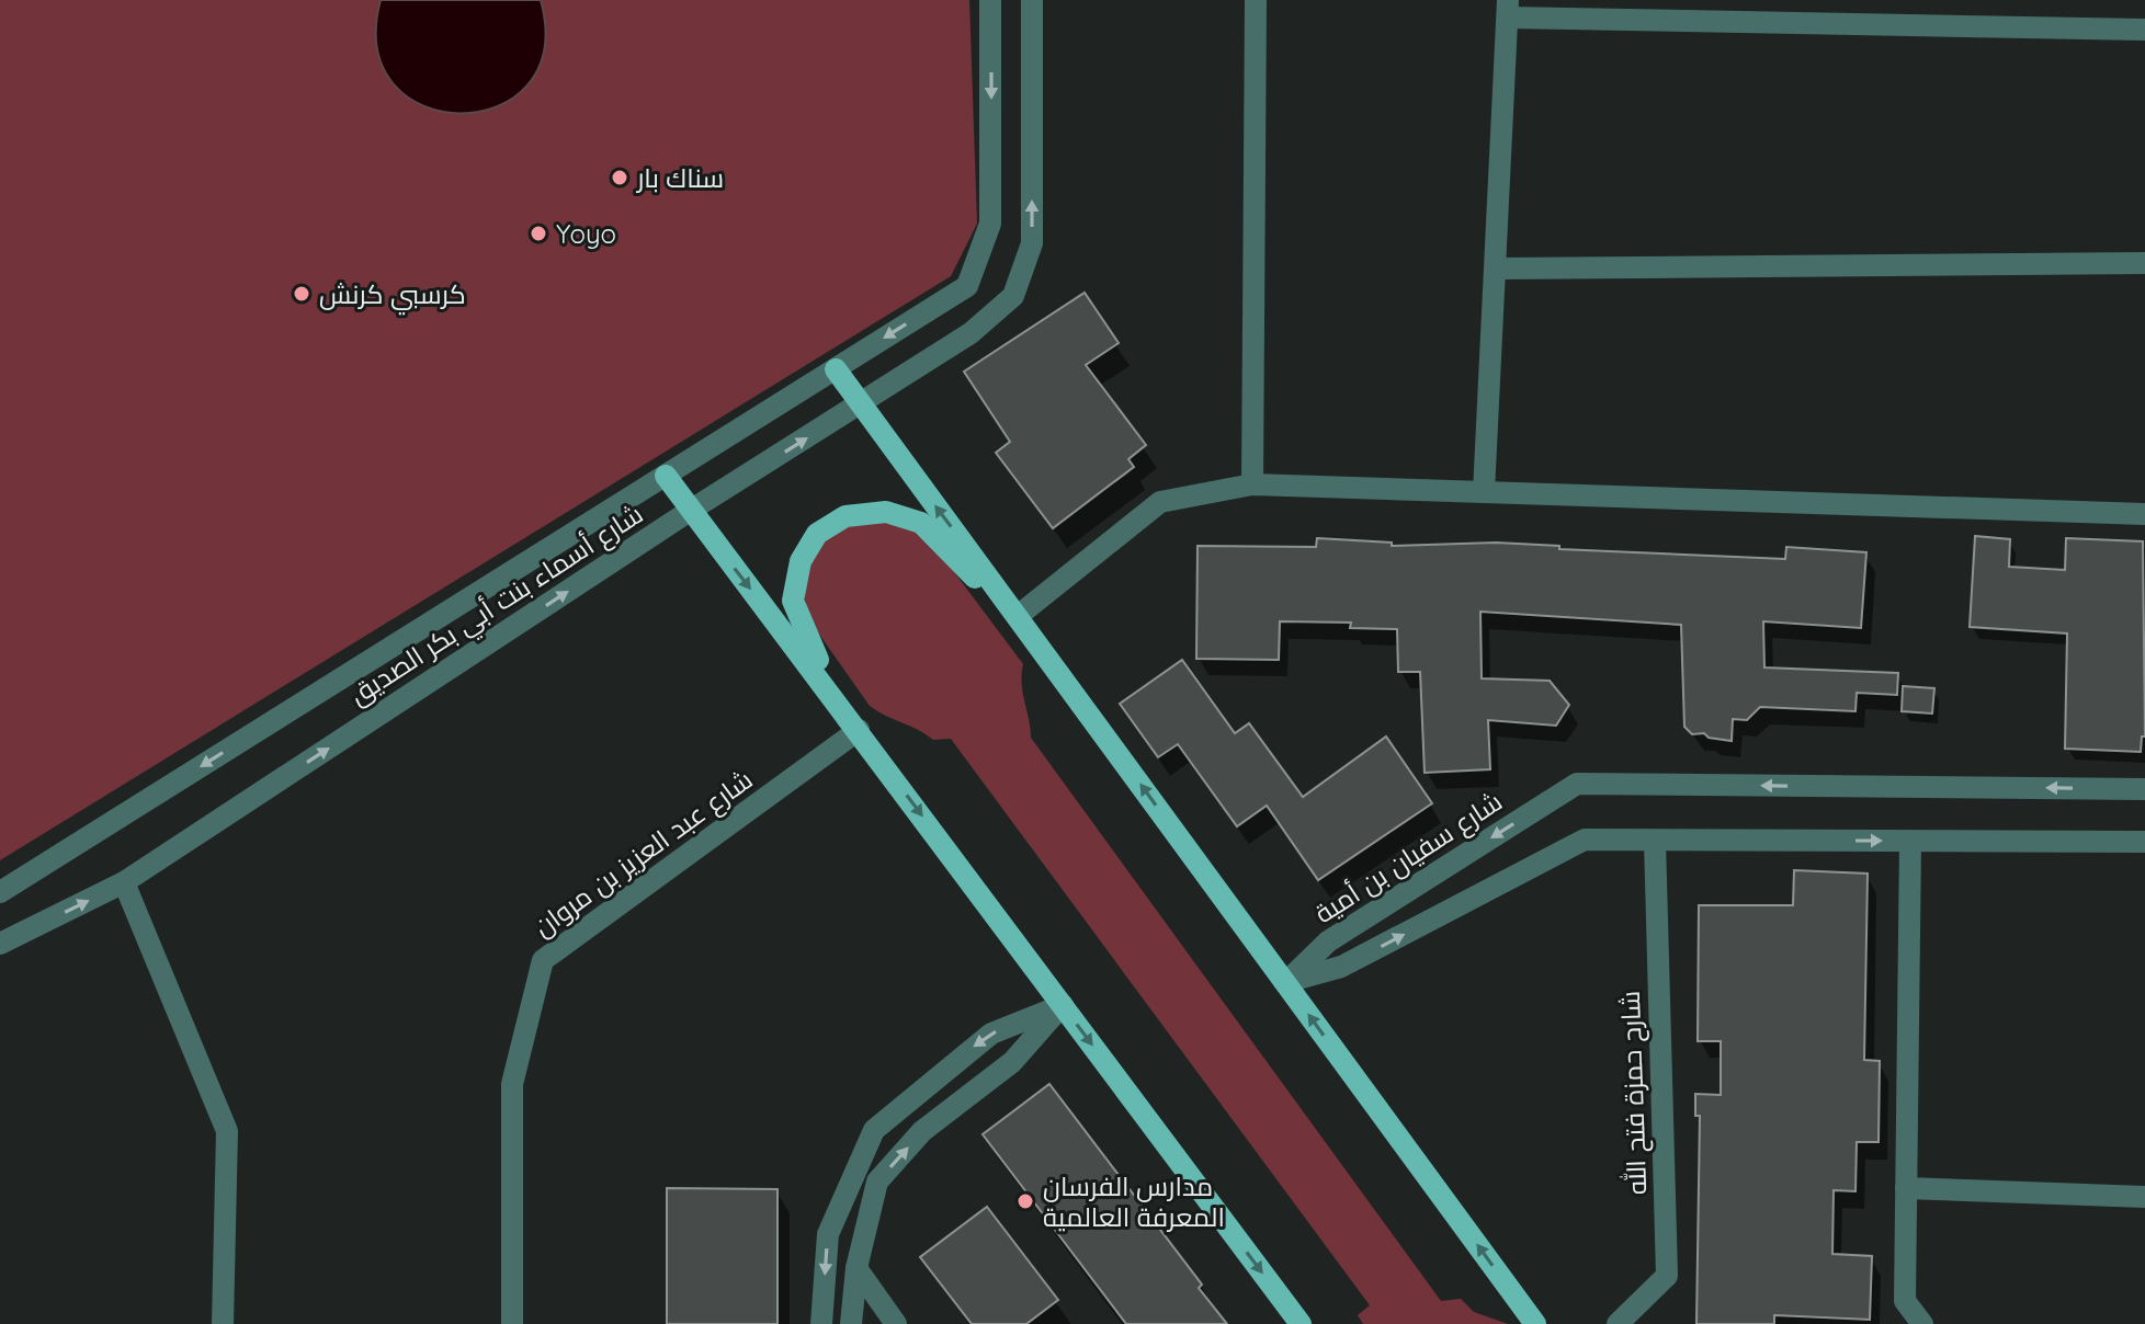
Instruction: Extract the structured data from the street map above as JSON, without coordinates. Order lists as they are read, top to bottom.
{
  "streets": {
    "street": [
      "شارع أسماء بنت أبي بكر الصديق",
      "شارع عبد العزيز بن مروان",
      "شارع سفيان بن أمية",
      "شارح حمزة فتح الله"
    ]
  },
  "places": [
    "سناك بار",
    "Yoyo",
    "كرسبي كرنش",
    "مدارس الفرسان المعرفة العالمية"
  ]
}
